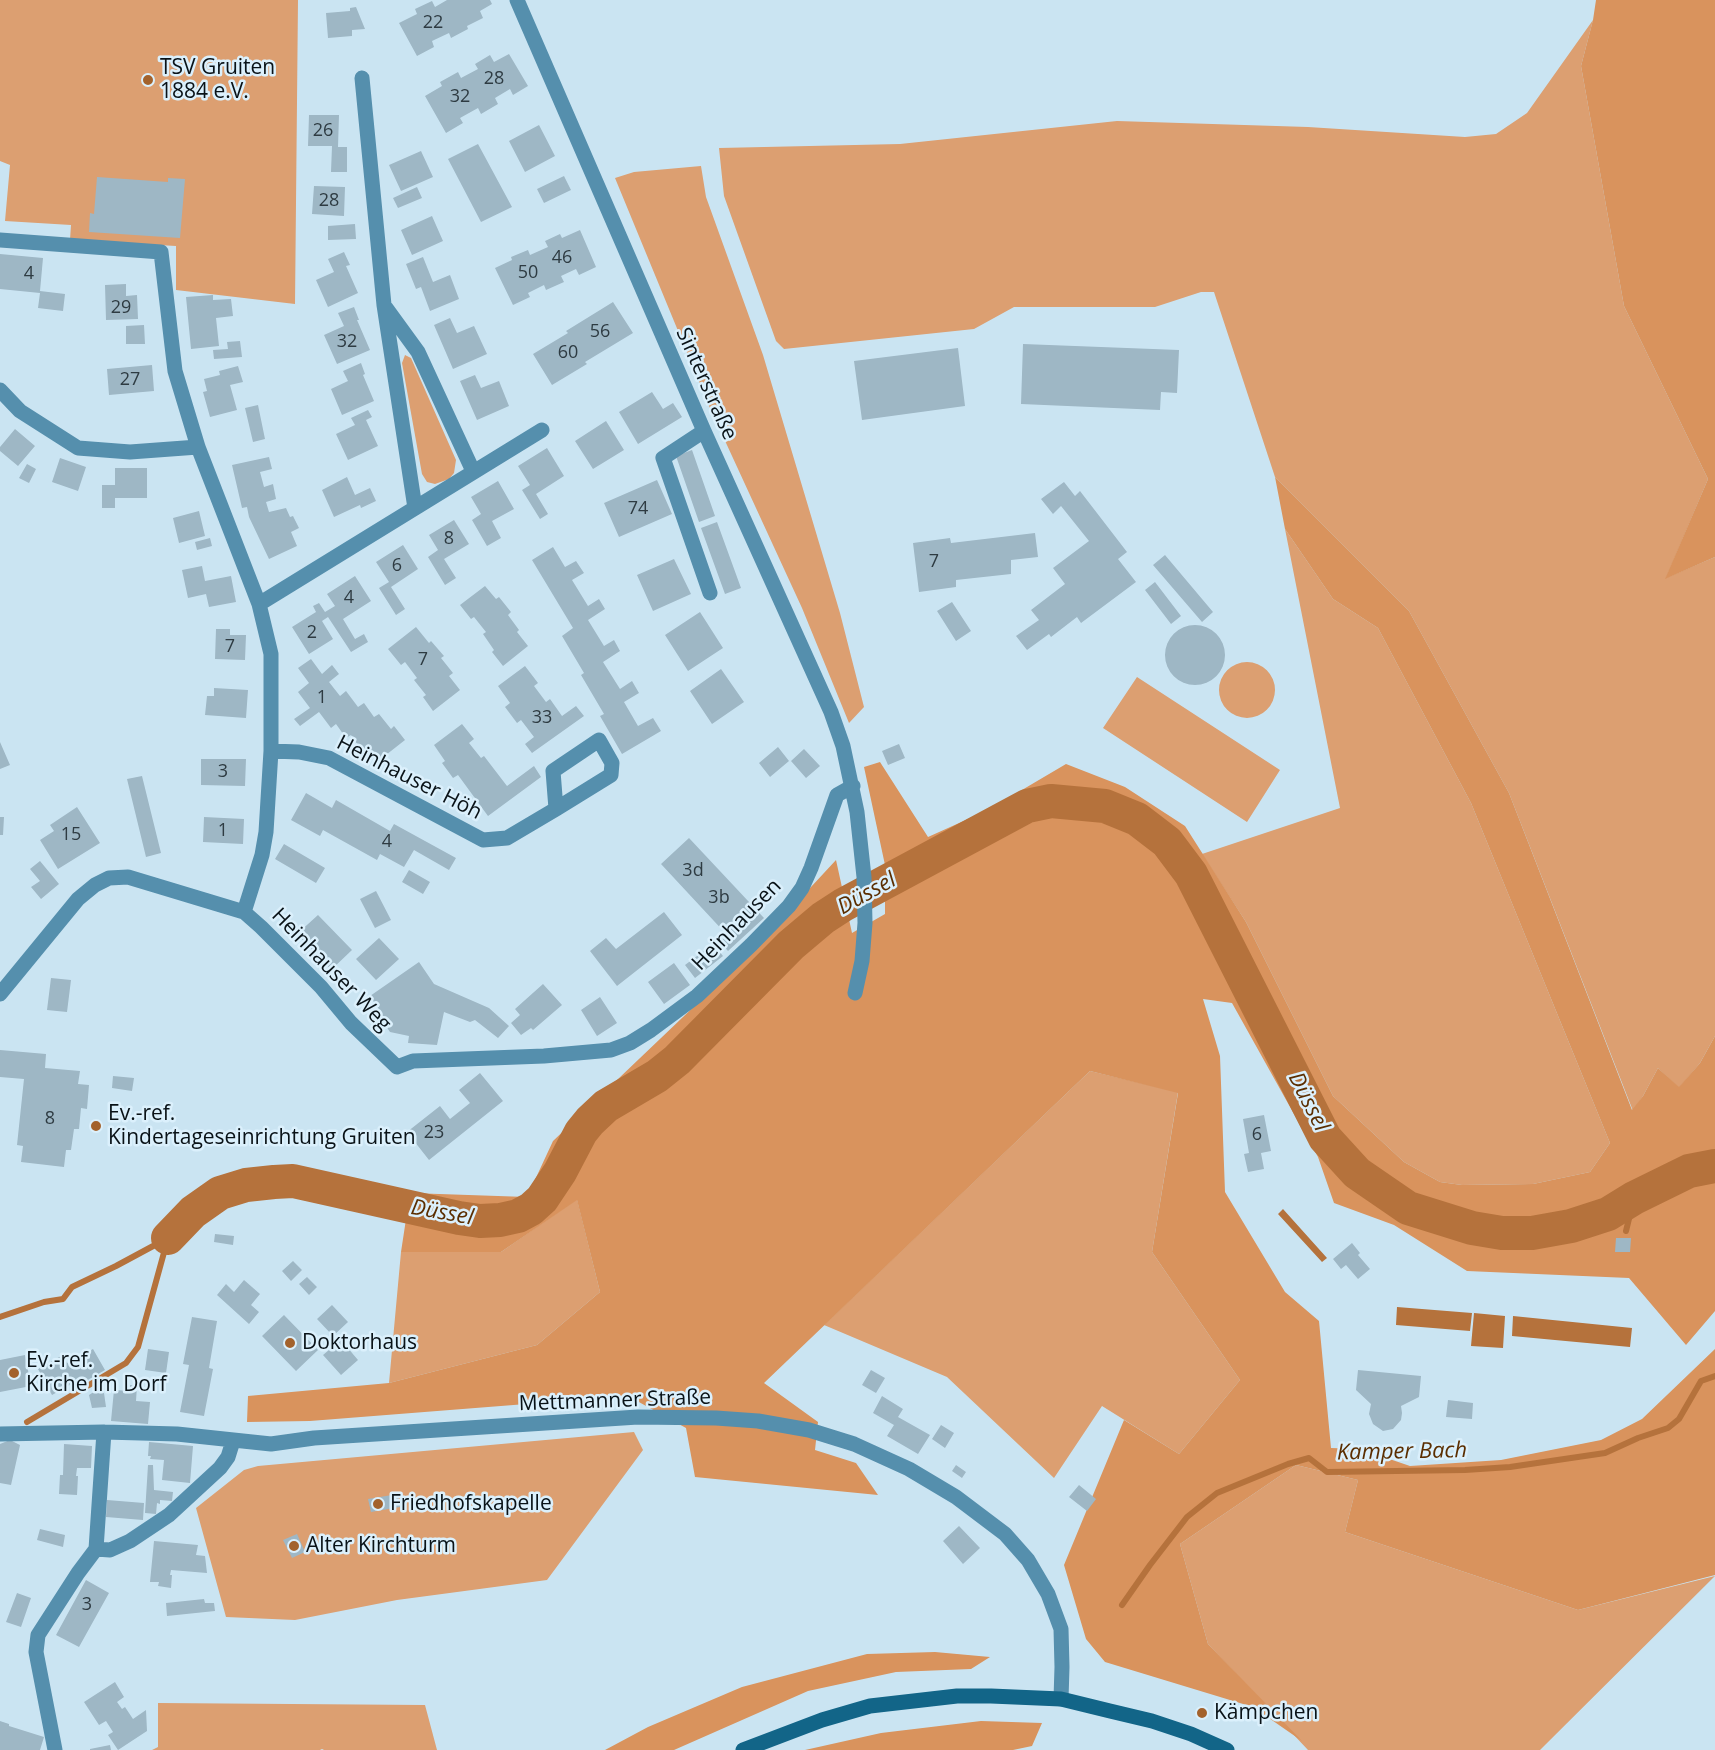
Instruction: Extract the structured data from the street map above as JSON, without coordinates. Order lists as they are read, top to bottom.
{
  "streets": {
    "street": [
      "Sinterstraße",
      "Heinhauser Höh",
      "Heinhausen",
      "Heinhauser Weg",
      "Mettmanner Straße"
    ]
  },
  "crossings": [
    ["Sinterstraße", "Heinhausen"],
    ["Heinhausen", "Heinhauser Weg"]
  ],
  "water": ["Düssel", "Kamper Bach"],
  "places": [
    "TSV Gruiten 1884 e.V.",
    "Ev.-ref. Kindertageseinrichtung Gruiten",
    "Doktorhaus",
    "Ev.-ref. Kirche im Dorf",
    "Friedhofskapelle",
    "Alter Kirchturm",
    "Kämpchen"
  ],
  "house_numbers": [
    "22",
    "28",
    "32",
    "26",
    "28",
    "46",
    "50",
    "4",
    "29",
    "56",
    "32",
    "60",
    "27",
    "74",
    "8",
    "7",
    "6",
    "4",
    "2",
    "7",
    "7",
    "1",
    "33",
    "3",
    "1",
    "15",
    "4",
    "3d",
    "3b",
    "8",
    "23",
    "6",
    "3"
  ]
}
